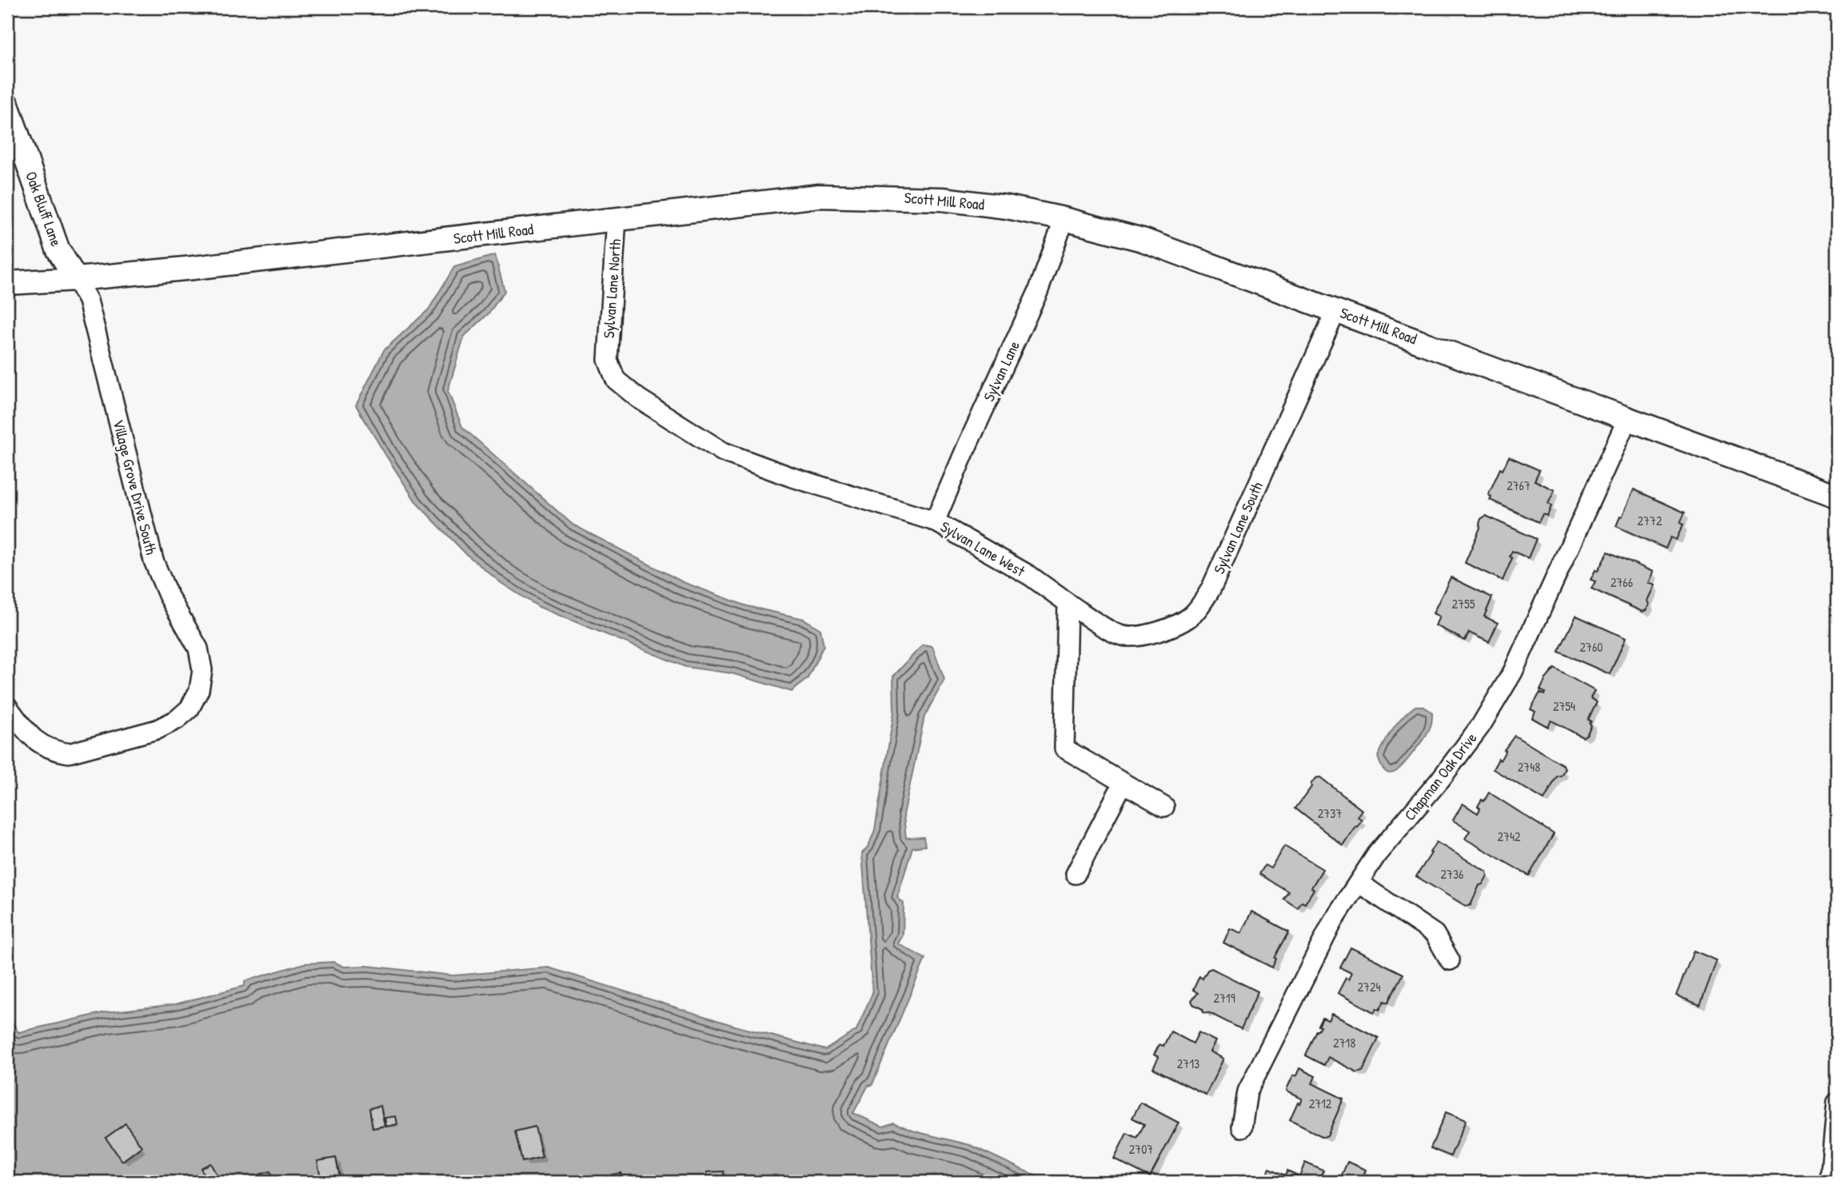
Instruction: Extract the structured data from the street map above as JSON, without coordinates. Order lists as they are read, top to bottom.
{
  "streets": {
    "street": [
      "Scott Mill Road",
      "Oak Bluff Lane",
      "Sylvan Lane North",
      "Sylvan Lane",
      "Village Grove Drive South",
      "Sylvan Lane South",
      "Sylvan Lane West",
      "Chapman Oak Drive"
    ]
  },
  "crossings": [
    ["Scott Mill Road", "Oak Bluff Lane"],
    ["Scott Mill Road", "Sylvan Lane North"],
    ["Scott Mill Road", "Sylvan Lane"],
    ["Scott Mill Road", "Village Grove Drive South"],
    ["Scott Mill Road", "Sylvan Lane South"],
    ["Scott Mill Road", "Chapman Oak Drive"],
    ["Oak Bluff Lane", "Village Grove Drive South"],
    ["Sylvan Lane North", "Sylvan Lane West"],
    ["Sylvan Lane", "Sylvan Lane West"],
    ["Sylvan Lane South", "Sylvan Lane West"]
  ],
  "house_numbers": [
    "2767",
    "2772",
    "2766",
    "2755",
    "2760",
    "2754",
    "2748",
    "2737",
    "2742",
    "2736",
    "2724",
    "2719",
    "2718",
    "2713",
    "2712",
    "2707"
  ]
}
